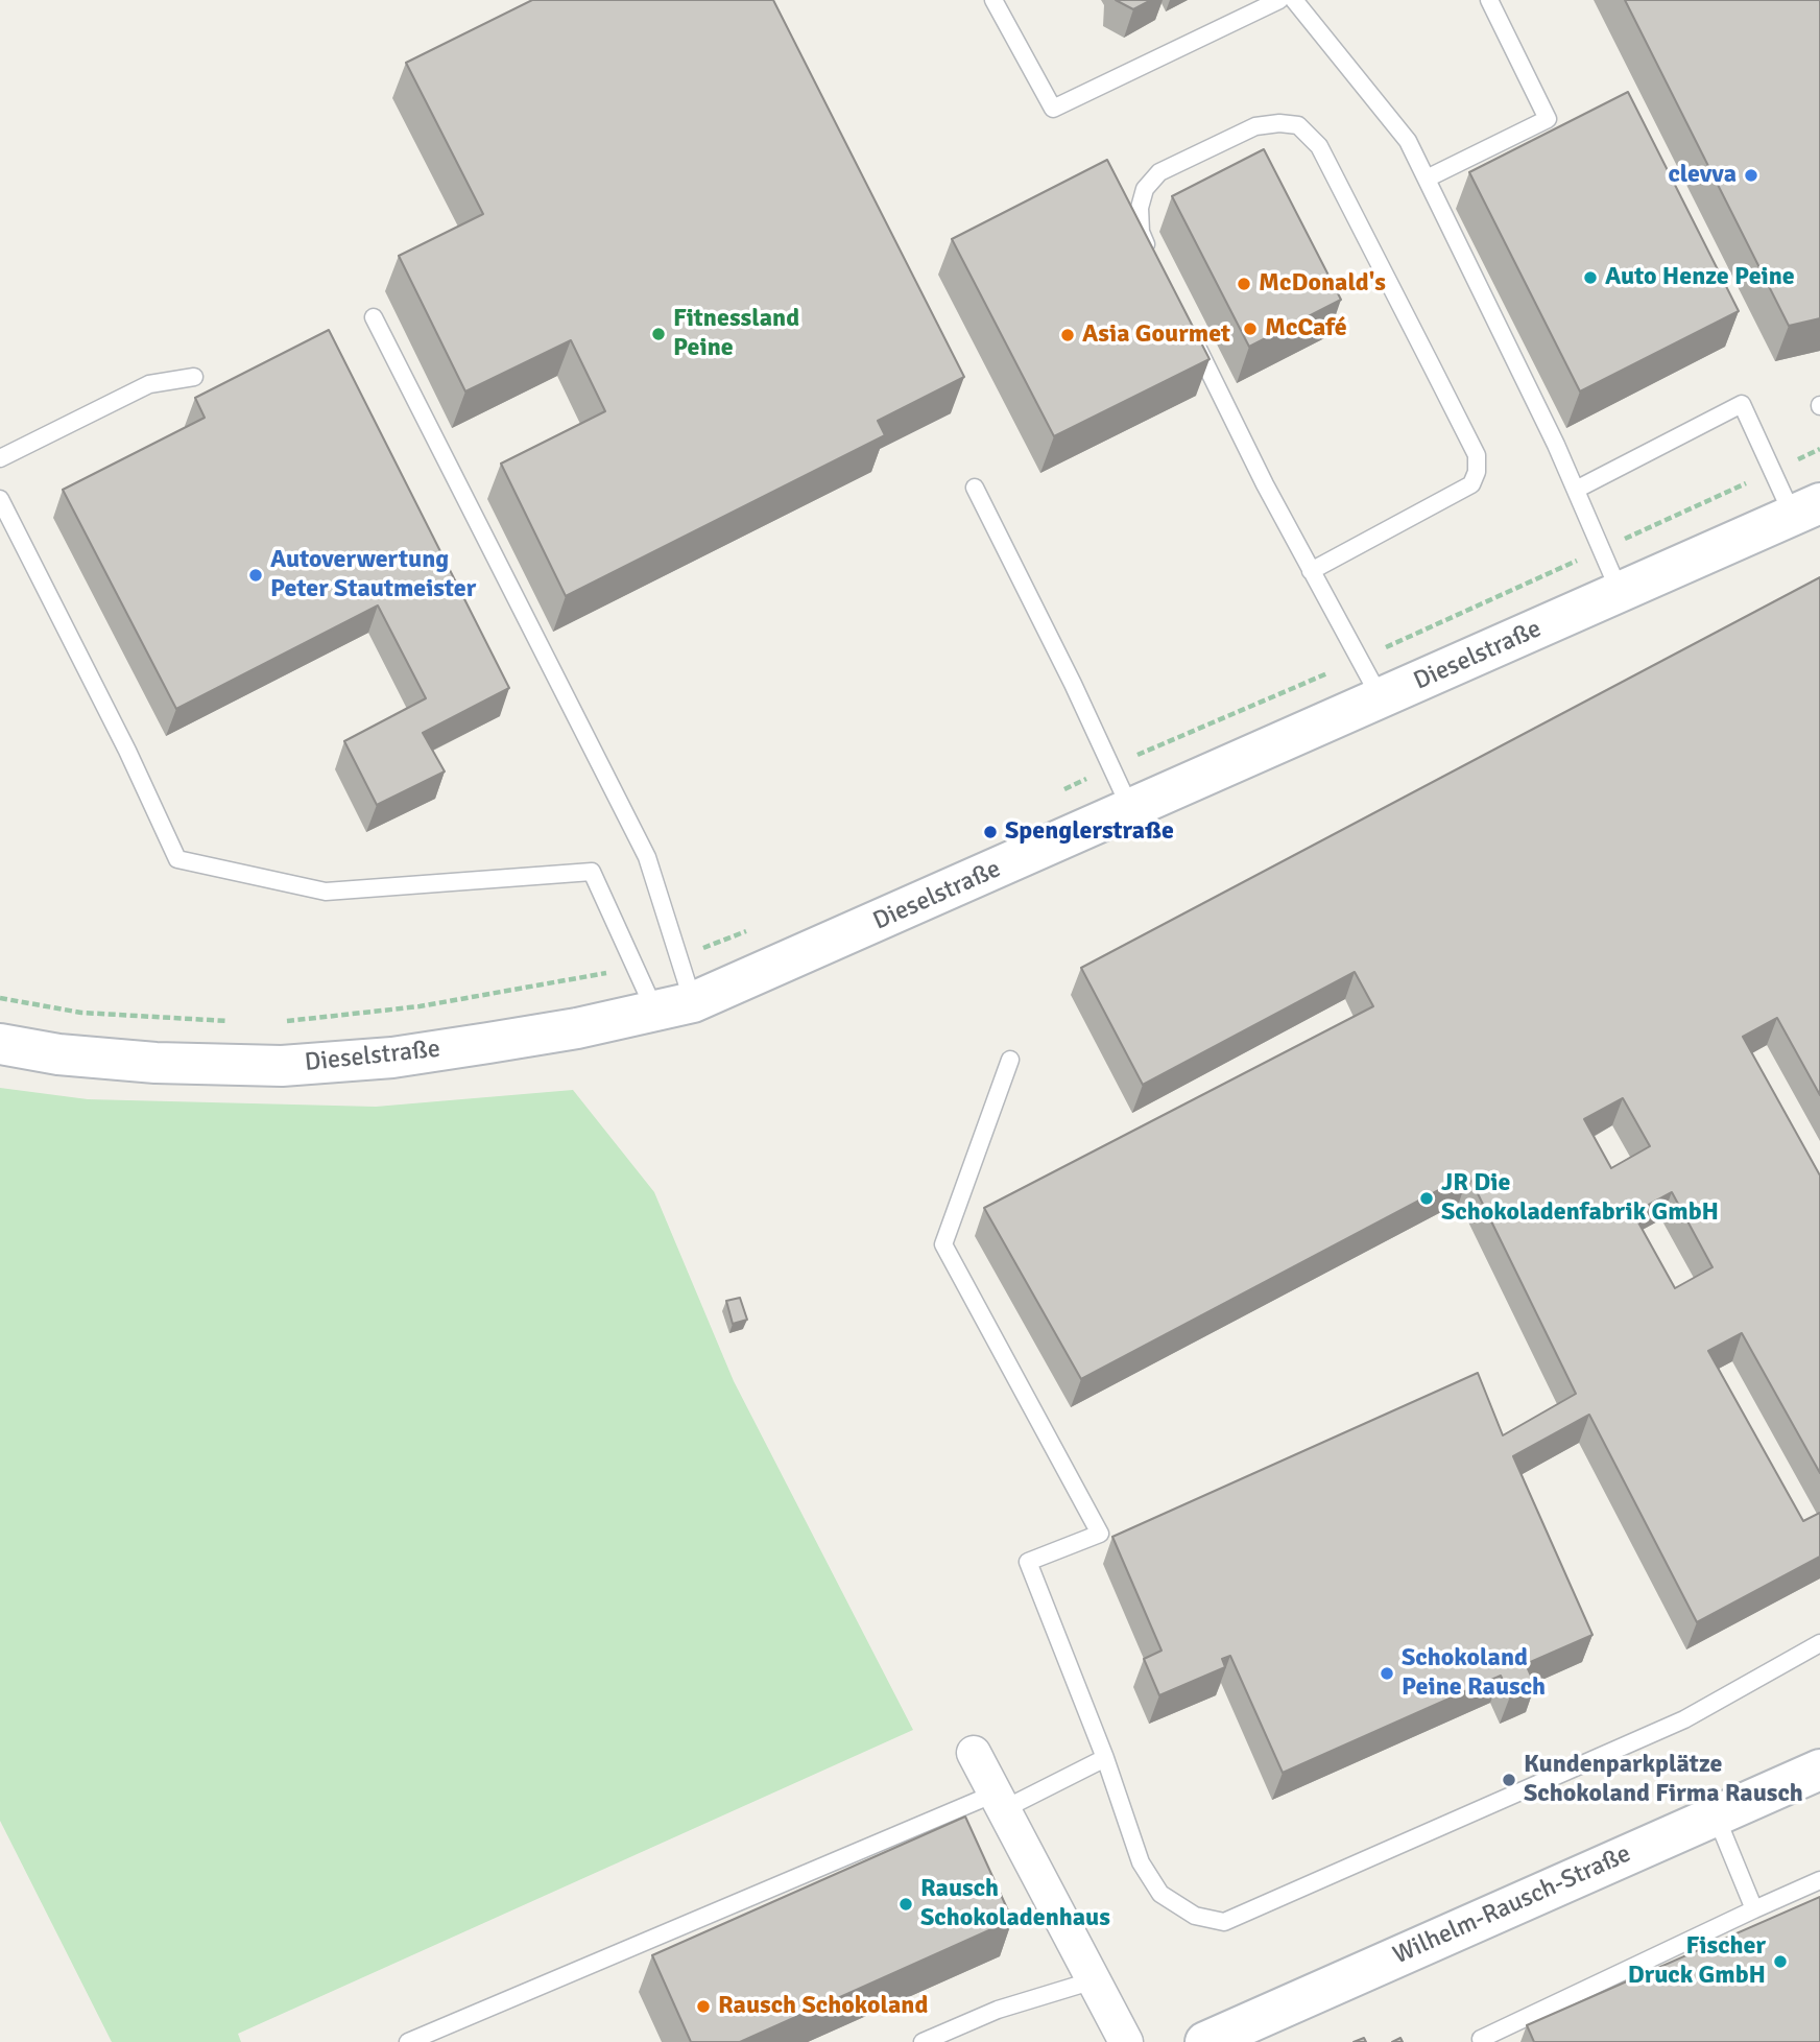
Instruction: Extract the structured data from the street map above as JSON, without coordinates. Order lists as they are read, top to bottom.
{
  "streets": {
    "street": ["Dieselstraße", "Wilhelm-Rausch-Straße"]
  },
  "places": [
    "clevva",
    "Auto Henze Peine",
    "McDonald's",
    "McCafé",
    "Fitnessland Peine",
    "Asia Gourmet",
    "Autoverwertung Peter Stautmeister",
    "Spenglerstraße",
    "JR Die Schokoladenfabrik GmbH",
    "Schokoland Peine Rausch",
    "Kundenparkplätze Schokoland Firma Rausch",
    "Rausch Schokoladenhaus",
    "Fischer Druck GmbH",
    "Rausch Schokoland"
  ]
}
